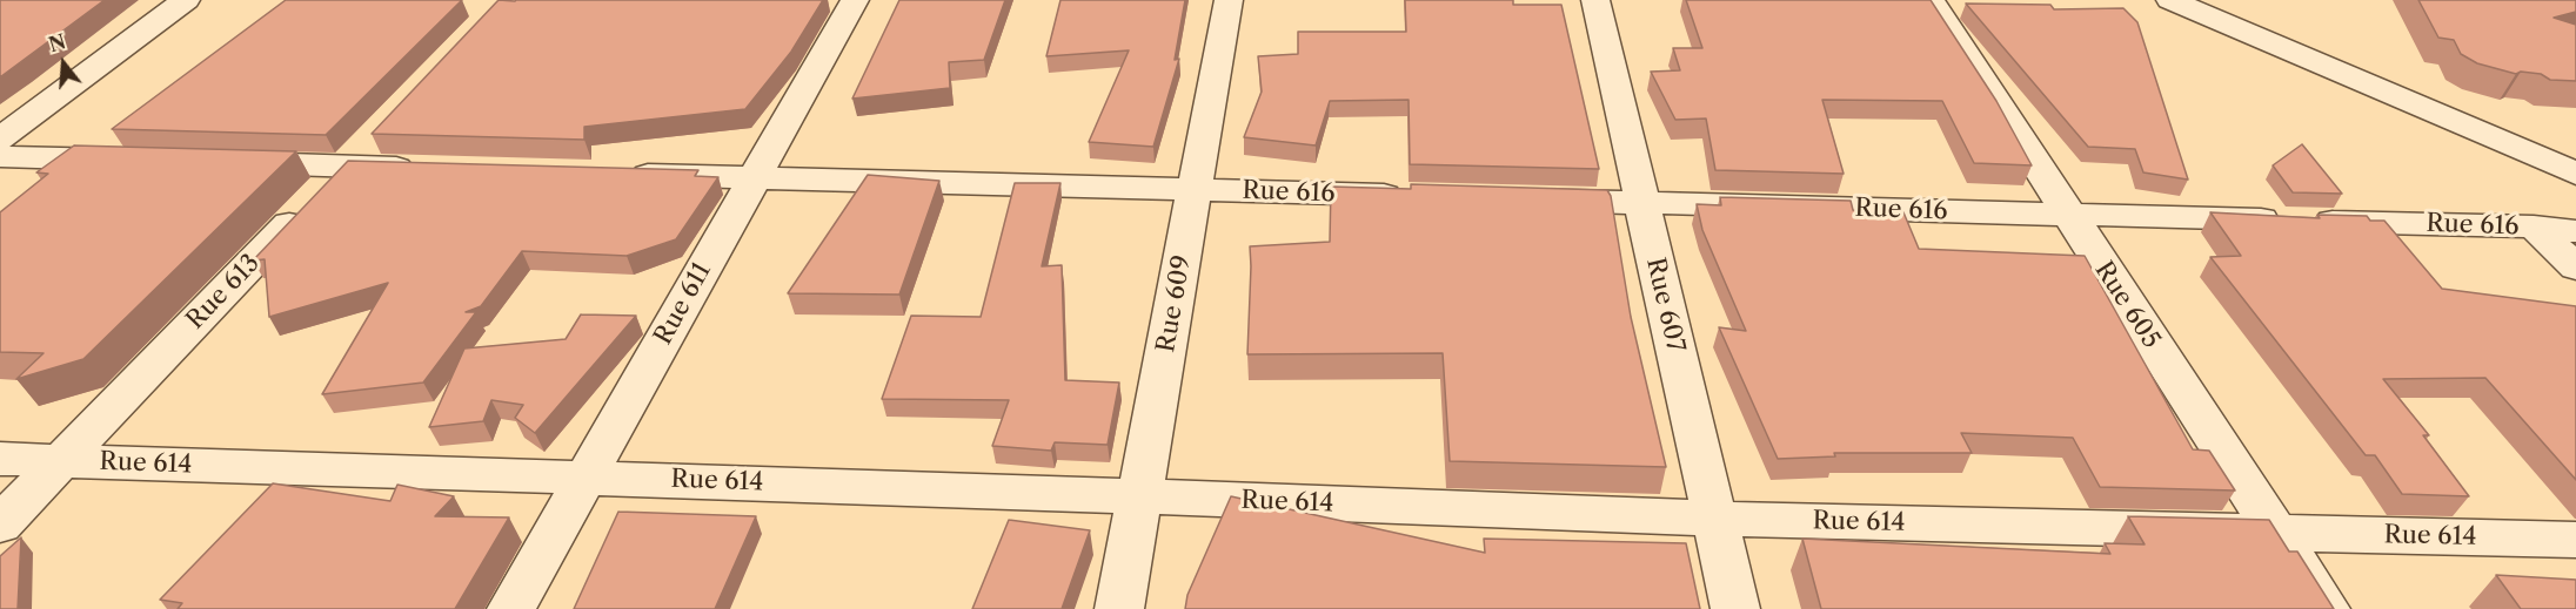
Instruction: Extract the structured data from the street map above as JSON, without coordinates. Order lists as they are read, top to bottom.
{
  "streets": {
    "street": [
      "Rue 616",
      "Rue 613",
      "Rue 611",
      "Rue 609",
      "Rue 607",
      "Rue 605",
      "Rue 614"
    ]
  },
  "crossings": [
    ["Rue 616", "Rue 611"],
    ["Rue 616", "Rue 609"],
    ["Rue 616", "Rue 607"],
    ["Rue 616", "Rue 605"],
    ["Rue 613", "Rue 614"],
    ["Rue 611", "Rue 614"],
    ["Rue 609", "Rue 614"],
    ["Rue 607", "Rue 614"],
    ["Rue 605", "Rue 614"]
  ],
  "north": "top"
}
